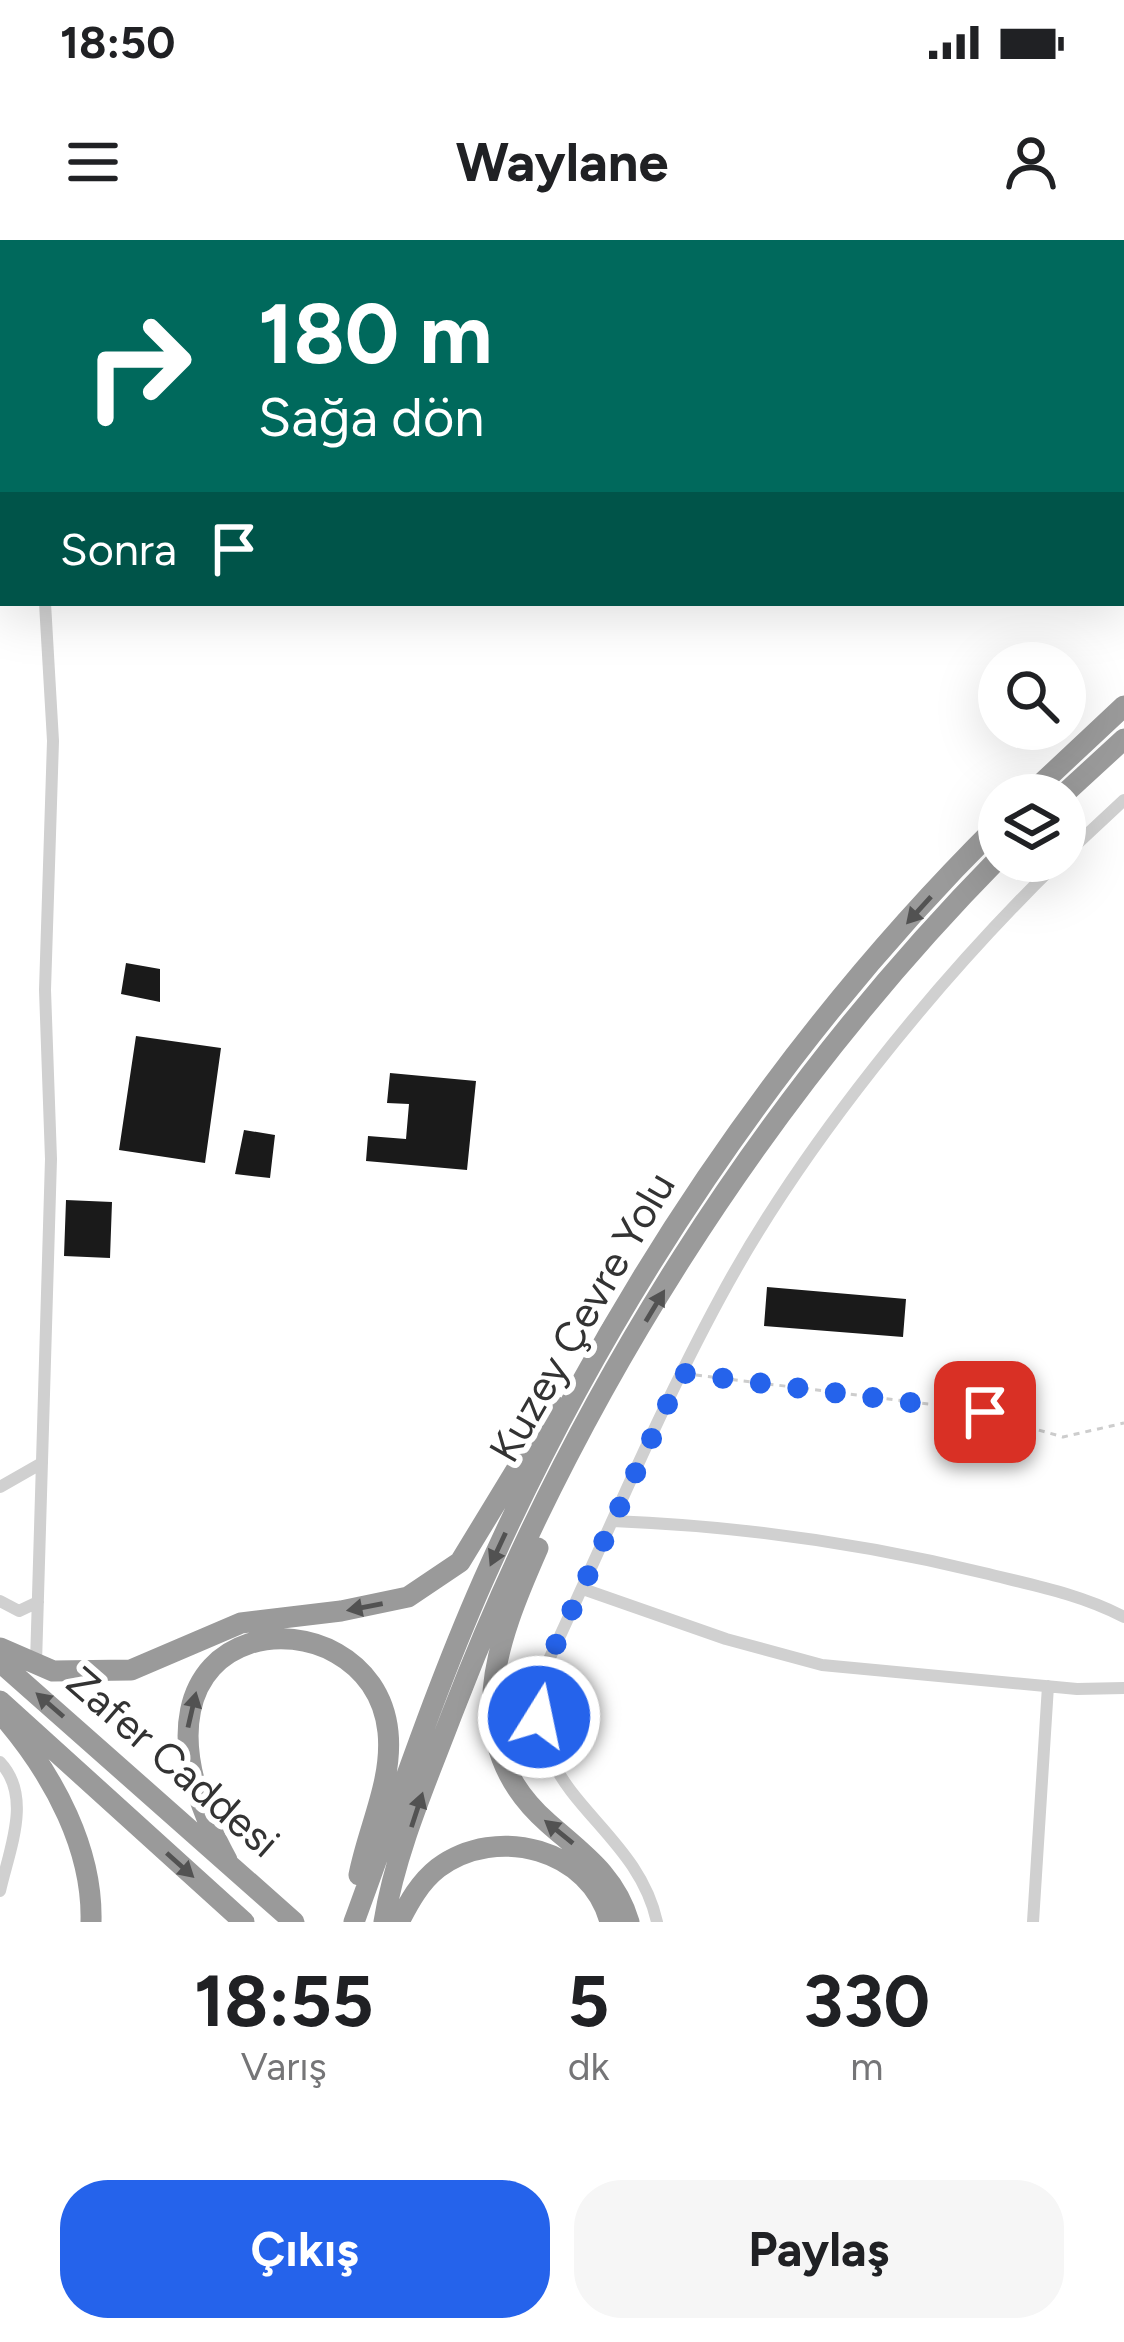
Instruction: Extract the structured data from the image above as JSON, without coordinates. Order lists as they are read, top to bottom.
{
  "streets": {
    "highway": ["Kuzey Çevre Yolu", "Zafer Caddesi"]
  },
  "page": {
    "status": "18:50",
    "header": "Waylane",
    "turn": ["180 m", "Sağa dön"],
    "then": "Sonra",
    "eta": [
      "18:55",
      "Varış",
      "5",
      "dk",
      "330",
      "m"
    ],
    "buttons": ["Çıkış", "Paylaş"]
  }
}
